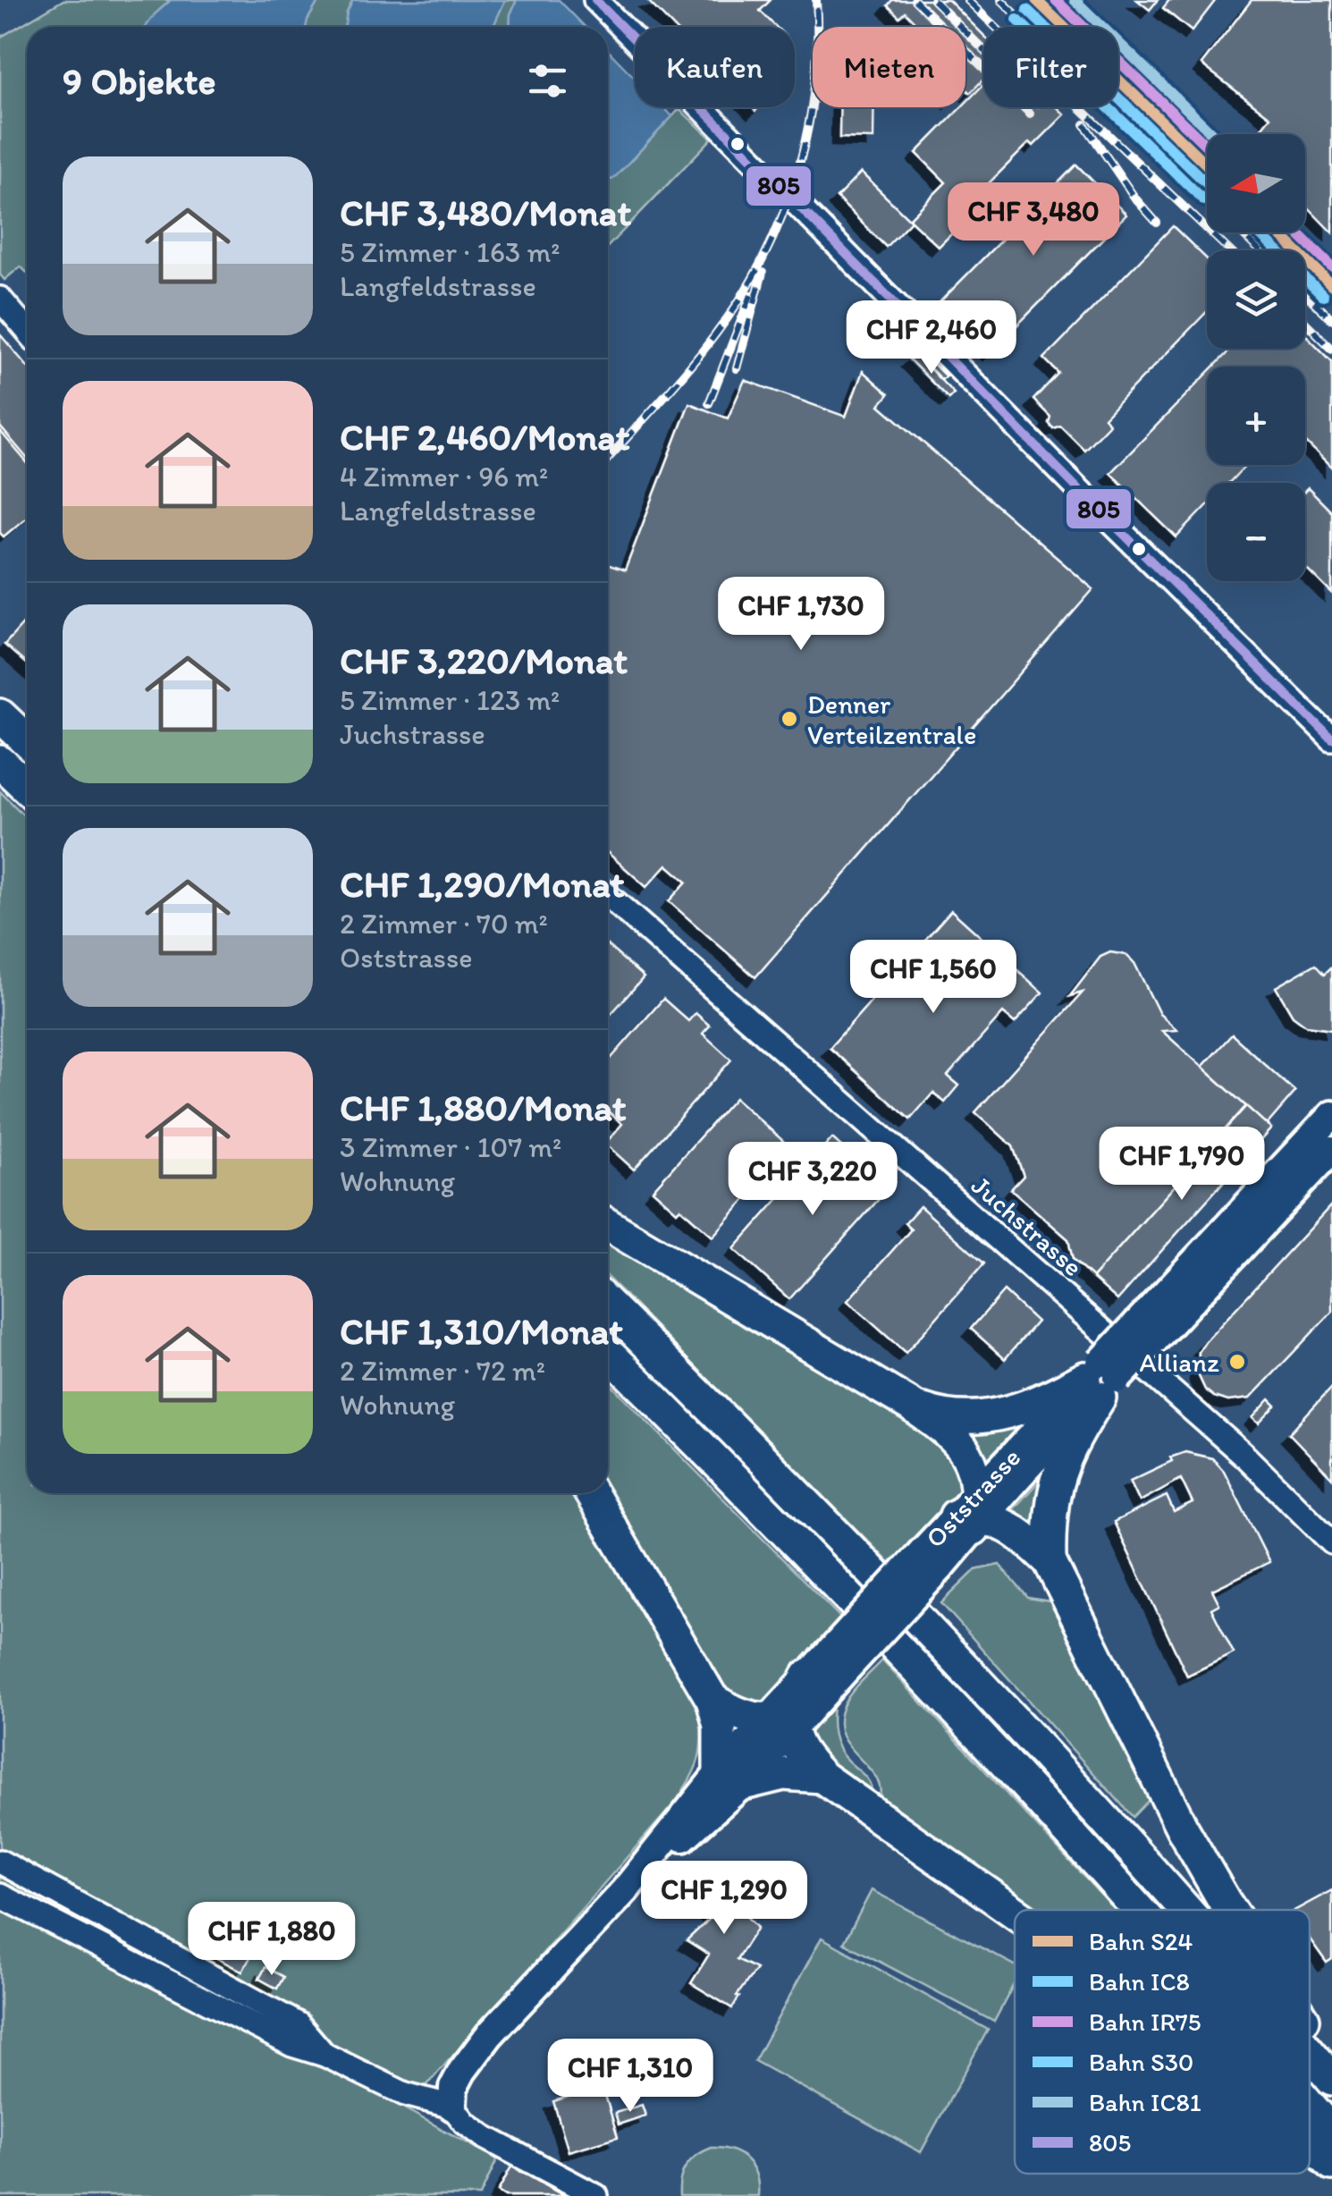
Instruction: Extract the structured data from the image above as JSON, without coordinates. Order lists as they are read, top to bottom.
{
  "streets": {
    "main road": ["Oststrasse"],
    "street": ["Juchstrasse"]
  },
  "places": ["Denner Verteilzentrale", "Allianz"],
  "lines": [
    "rail line S24",
    "rail line IR75",
    "rail line IC81",
    "transit line 805",
    "rail line IC8",
    "rail line S30"
  ],
  "legend": [
    "Bahn S24",
    "Bahn IC8",
    "Bahn IR75",
    "Bahn S30",
    "Bahn IC81",
    "805"
  ],
  "north": "left",
  "page": {
    "chip": ["Kaufen", "Mieten", "Filter"],
    "heading": "9 Objekte",
    "map_buttons": ["+", "−"],
    "list": [
      {
        "name": "CHF 3,480/Monat",
        "note": "5 Zimmer · 163 m² · Langfeldstrasse"
      },
      {
        "name": "CHF 2,460/Monat",
        "note": "4 Zimmer · 96 m² · Langfeldstrasse"
      },
      {
        "name": "CHF 3,220/Monat",
        "note": "5 Zimmer · 123 m² · Juchstrasse"
      },
      {
        "name": "CHF 1,290/Monat",
        "note": "2 Zimmer · 70 m² · Oststrasse"
      },
      {
        "name": "CHF 1,880/Monat",
        "note": "3 Zimmer · 107 m² · Wohnung"
      },
      {
        "name": "CHF 1,310/Monat",
        "note": "2 Zimmer · 72 m² · Wohnung"
      }
    ],
    "price": [
      "CHF 3,480",
      "CHF 2,460",
      "CHF 1,730",
      "CHF 1,560",
      "CHF 1,790",
      "CHF 3,220",
      "CHF 1,290",
      "CHF 1,880",
      "CHF 1,310"
    ]
  }
}
